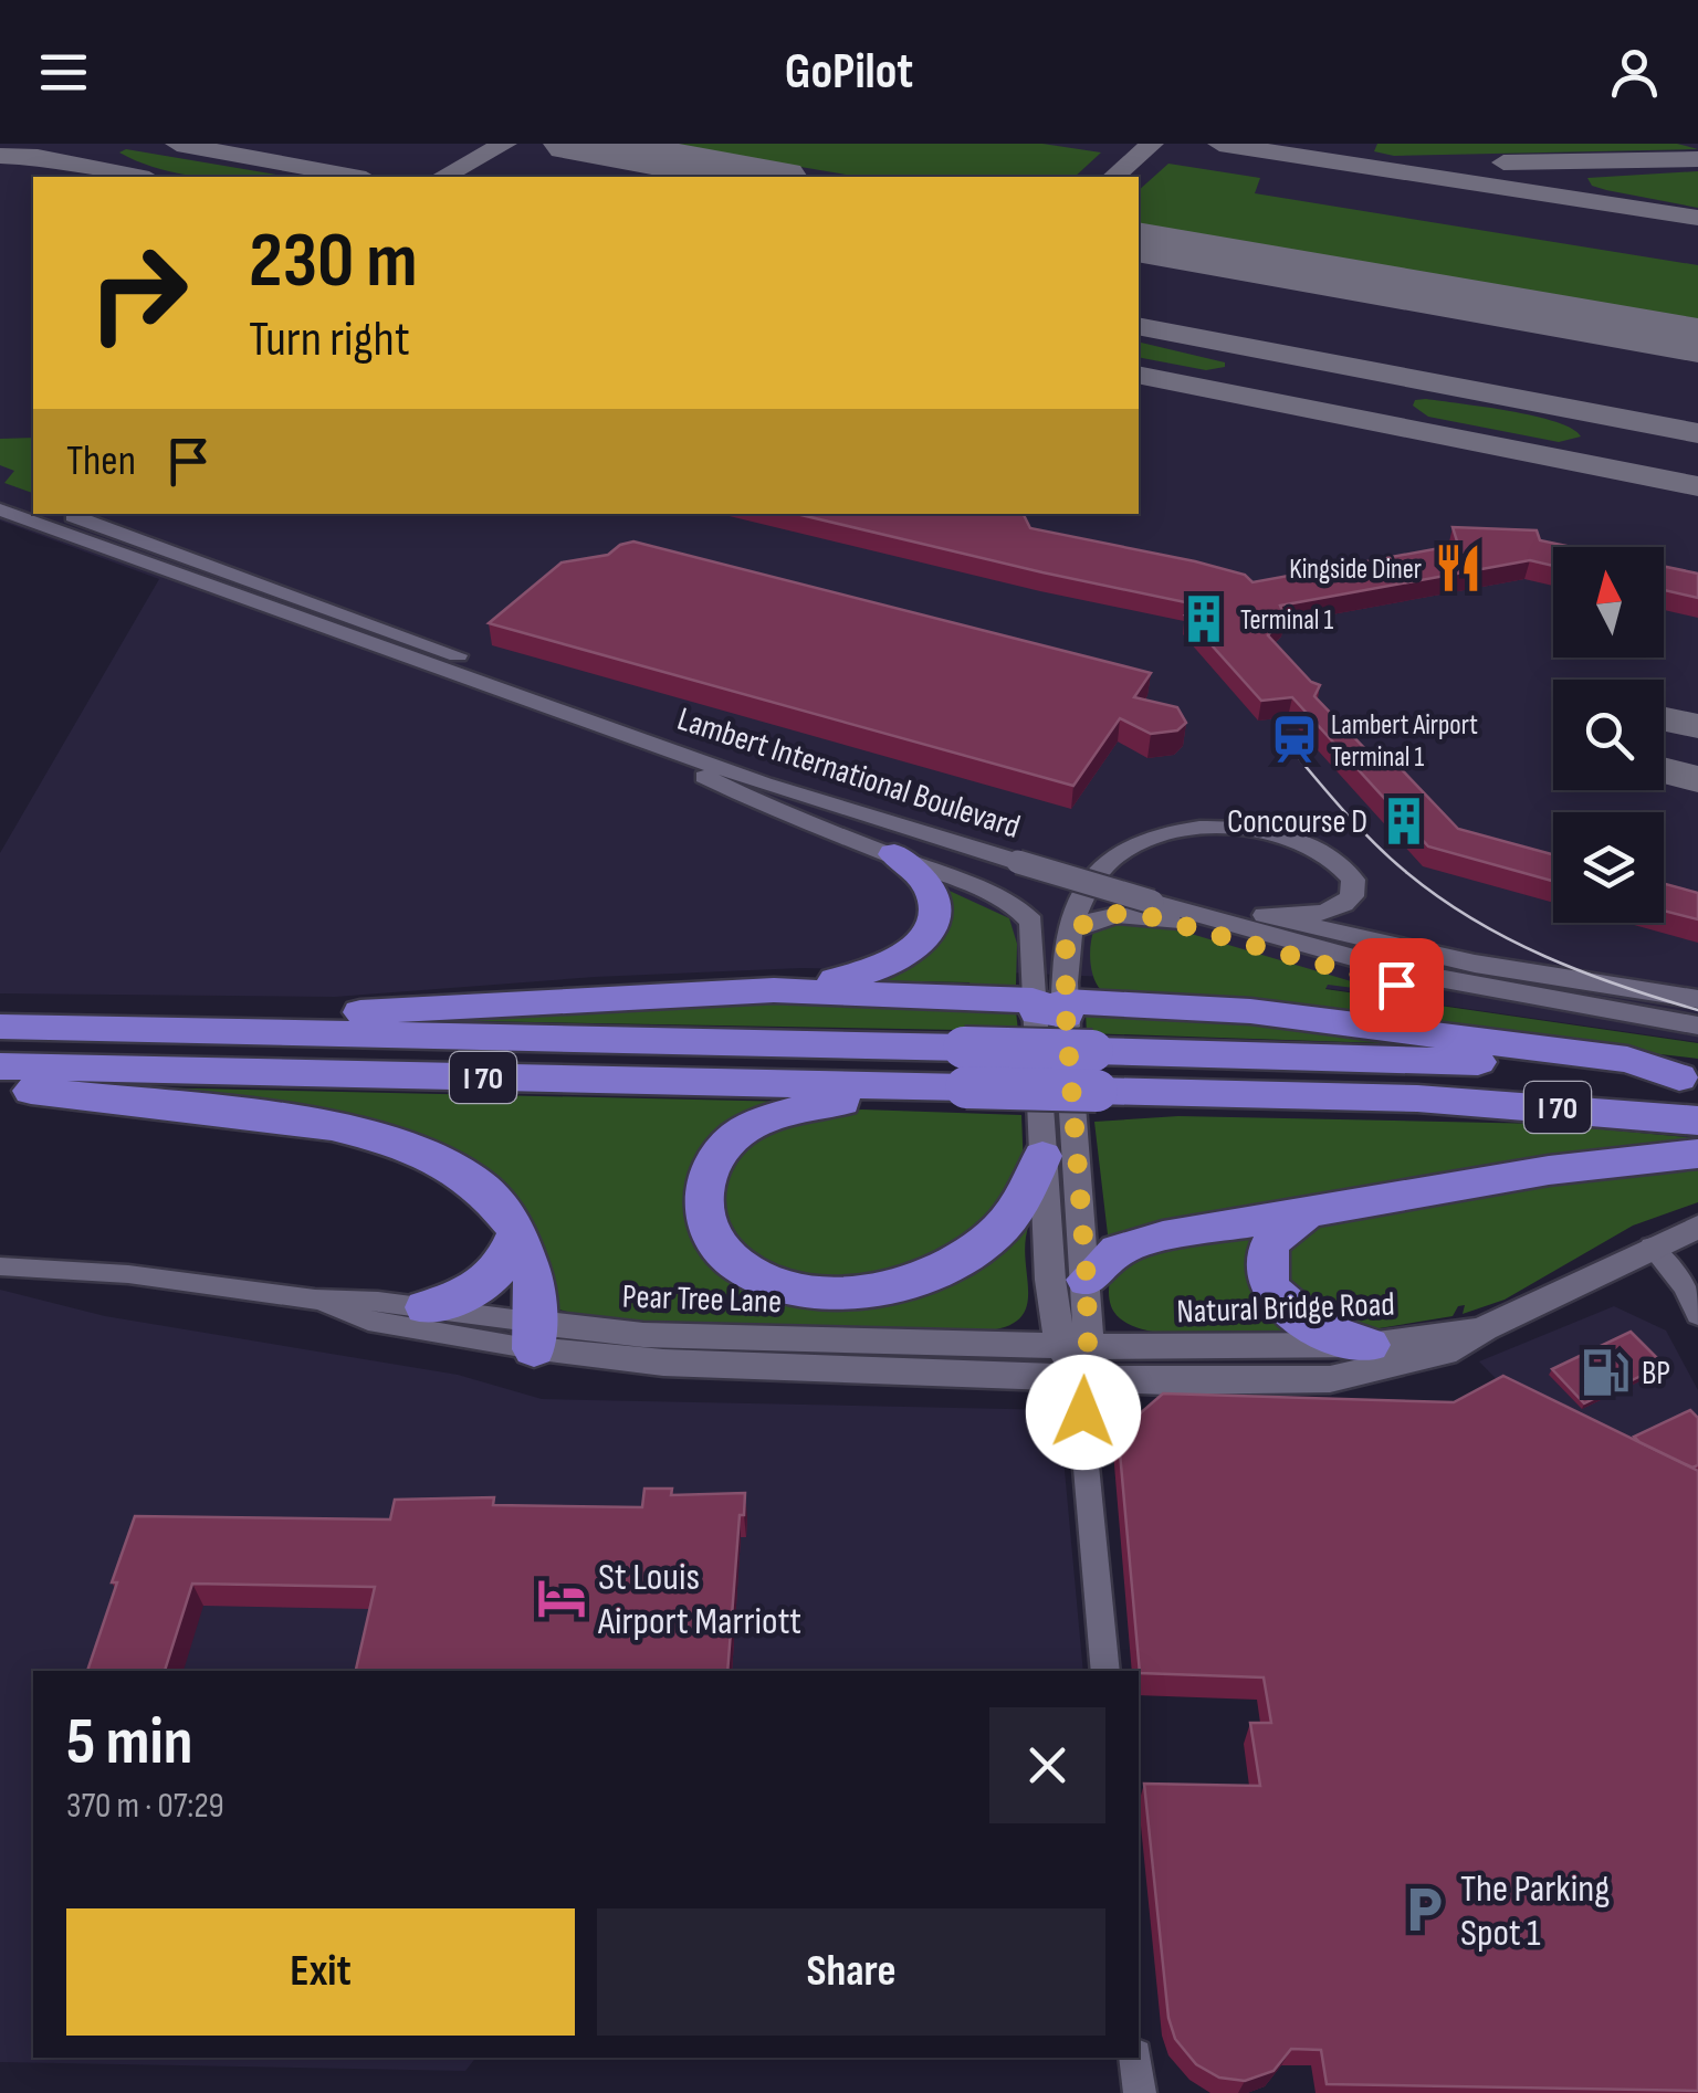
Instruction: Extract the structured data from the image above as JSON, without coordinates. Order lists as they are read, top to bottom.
{
  "streets": {
    "highway": ["I 70"],
    "street": ["Lambert International Boulevard", "Pear Tree Lane", "Natural Bridge Road"]
  },
  "crossings": [
    ["Pear Tree Lane", "Natural Bridge Road"]
  ],
  "places": {
    "restaurant": ["Kingside Diner"],
    "building": ["Terminal 1", "Concourse D"],
    "station": ["Lambert Airport Terminal 1"],
    "fuel station": ["BP"],
    "hotel": ["St Louis Airport Marriott"],
    "parking": ["The Parking Spot 1"]
  },
  "north": "top",
  "page": {
    "header": "GoPilot",
    "turn": ["230 m", "Turn right"],
    "then": "Then",
    "heading": ["5 min", "370 m · 07:29"],
    "buttons": ["Exit", "Share"]
  }
}
